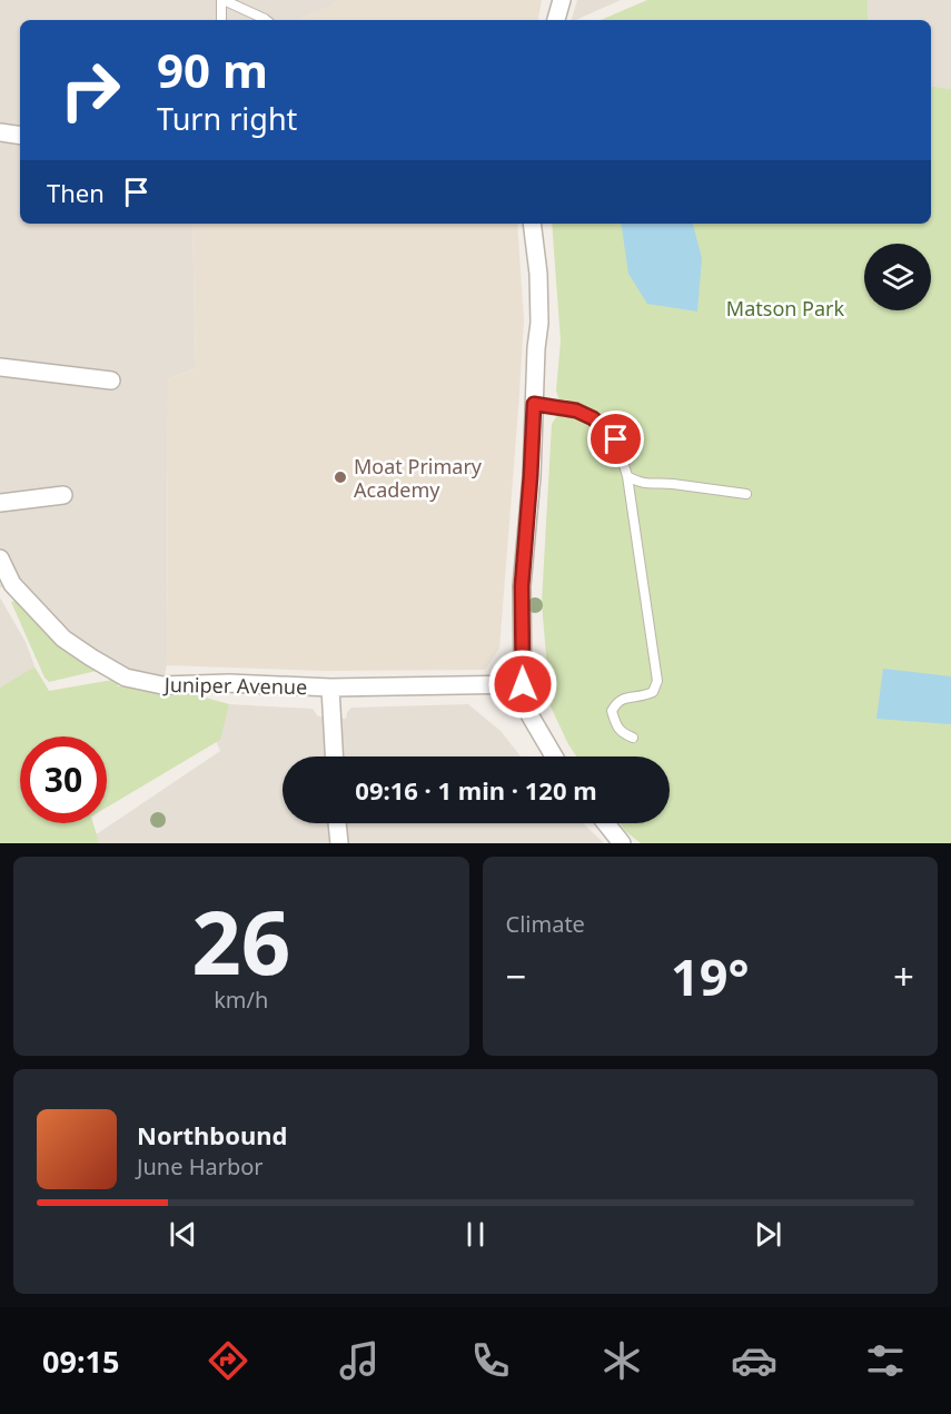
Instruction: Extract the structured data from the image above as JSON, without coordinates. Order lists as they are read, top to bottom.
{
  "streets": {
    "street": ["Juniper Avenue"]
  },
  "parks": ["Matson Park"],
  "places": ["Moat Primary Academy"],
  "page": {
    "turn": ["90 m", "Turn right"],
    "then": "Then",
    "limit": "30",
    "trip": "09:16 · 1 min · 120 m",
    "tile": [
      ["26", "km/h"],
      "Climate"
    ],
    "heat": ["−", "19°", "+"],
    "song": ["Northbound", "June Harbor"],
    "tabs": "09:15"
  }
}
